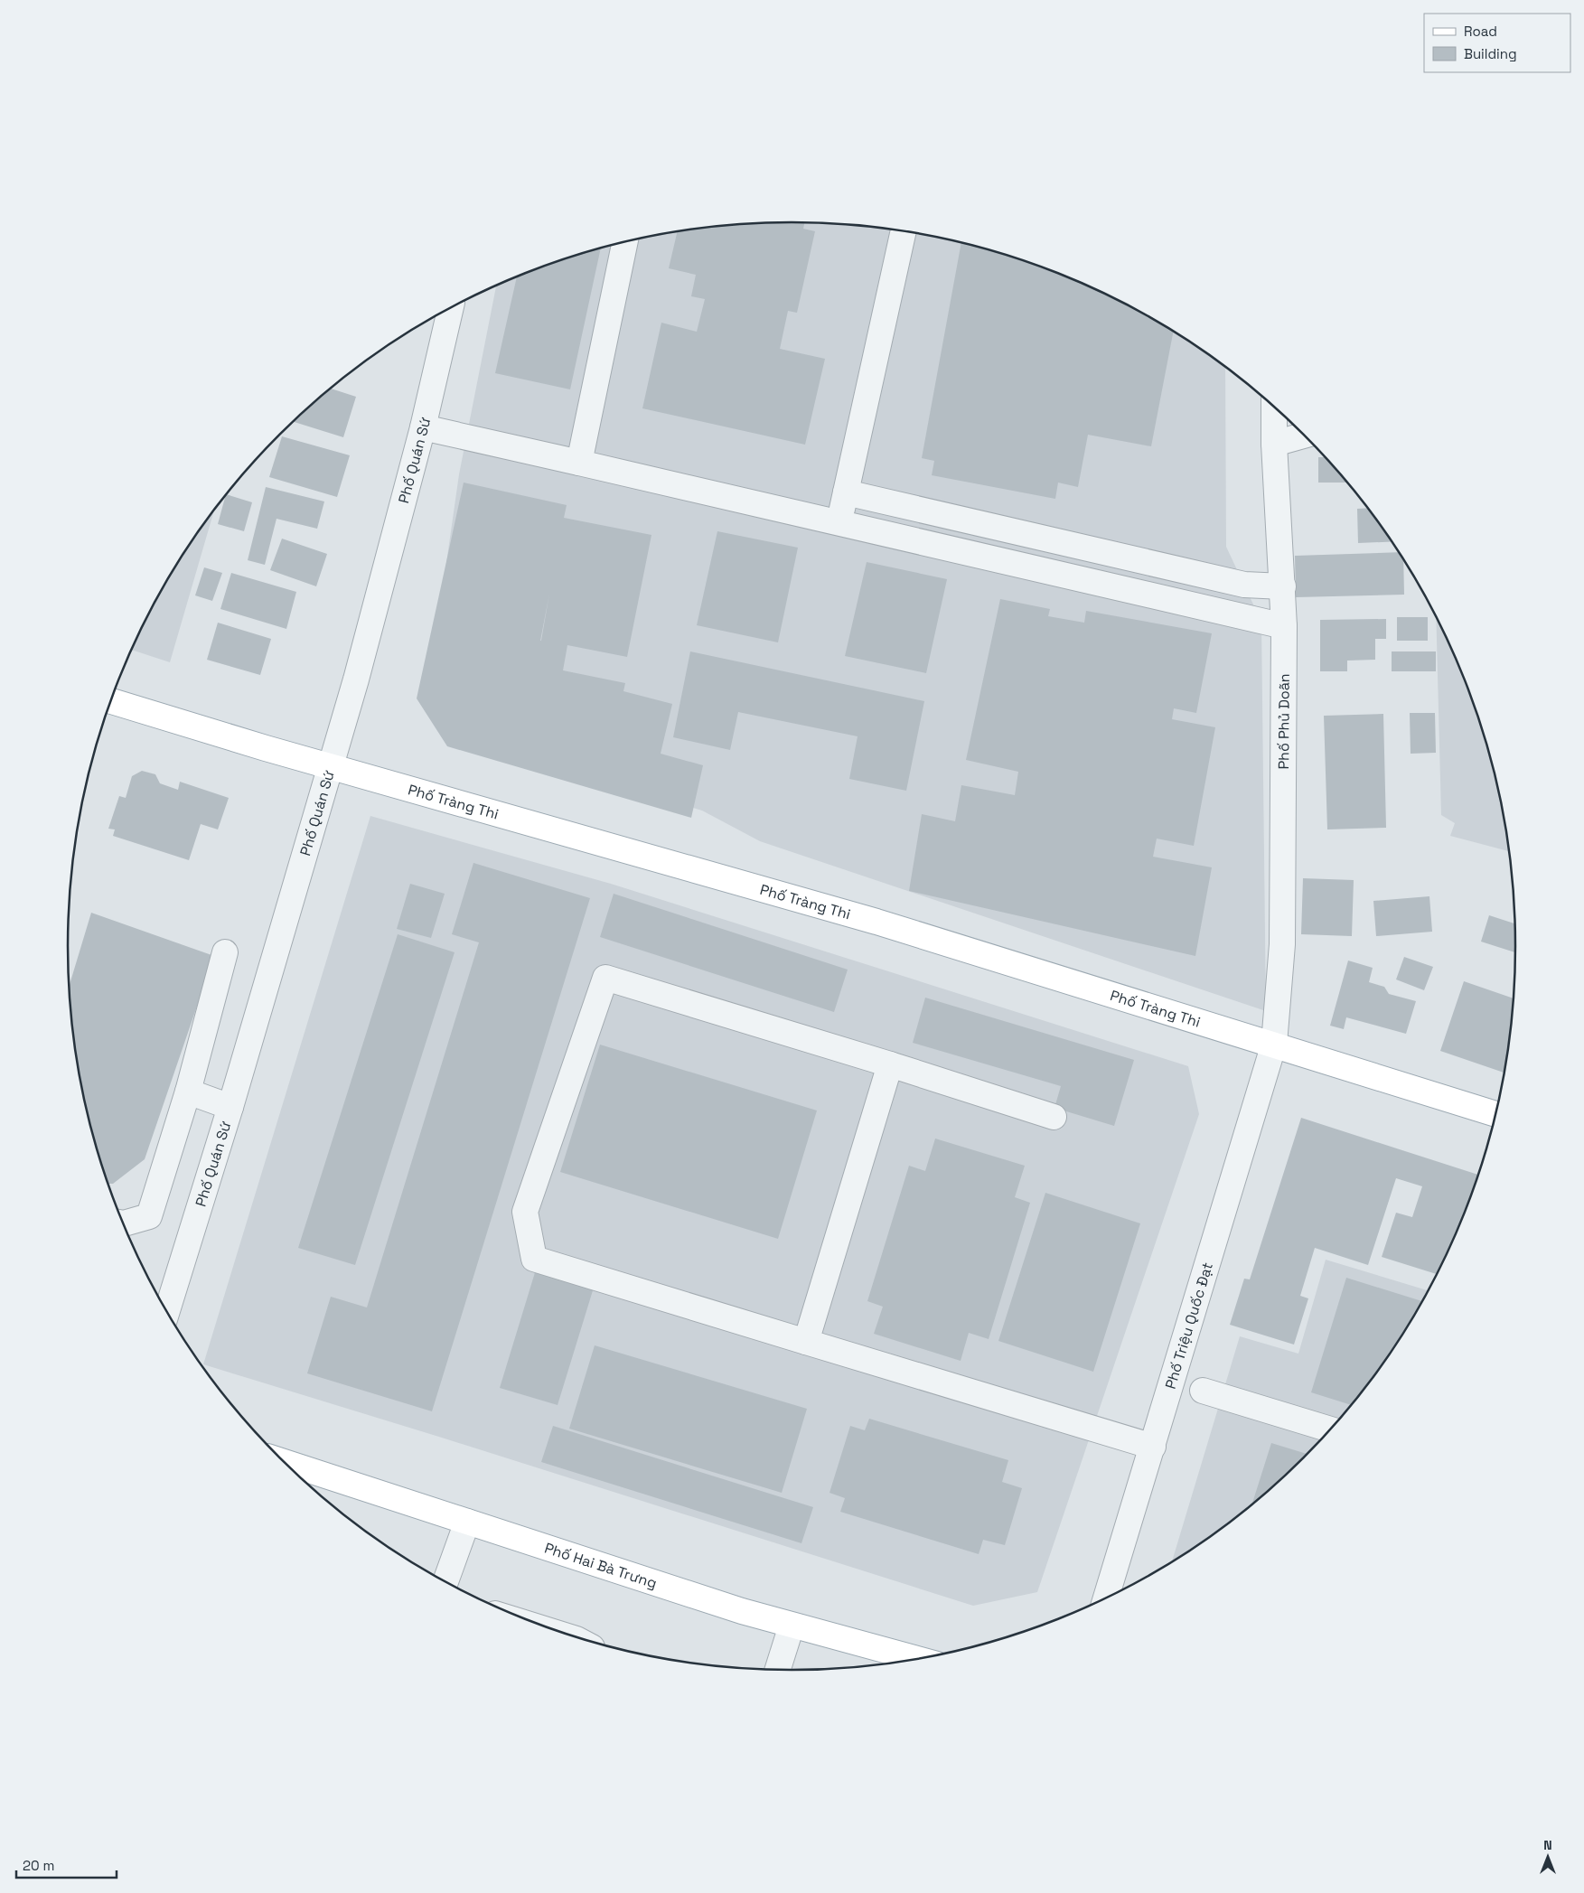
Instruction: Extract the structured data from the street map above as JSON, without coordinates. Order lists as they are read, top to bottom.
{
  "streets": {
    "main road": ["Phố Tràng Thi", "Phố Hai Bà Trưng"],
    "street": ["Phố Quán Sứ", "Phố Phủ Doãn", "Phố Triệu Quốc Đạt"]
  },
  "crossings": [
    ["Phố Quán Sứ", "Phố Tràng Thi"],
    ["Phố Phủ Doãn", "Phố Tràng Thi"],
    ["Phố Phủ Doãn", "Phố Triệu Quốc Đạt"],
    ["Phố Tràng Thi", "Phố Triệu Quốc Đạt"]
  ],
  "legend": ["Road", "Building"],
  "scale_bar": "20 m",
  "north": "top"
}
